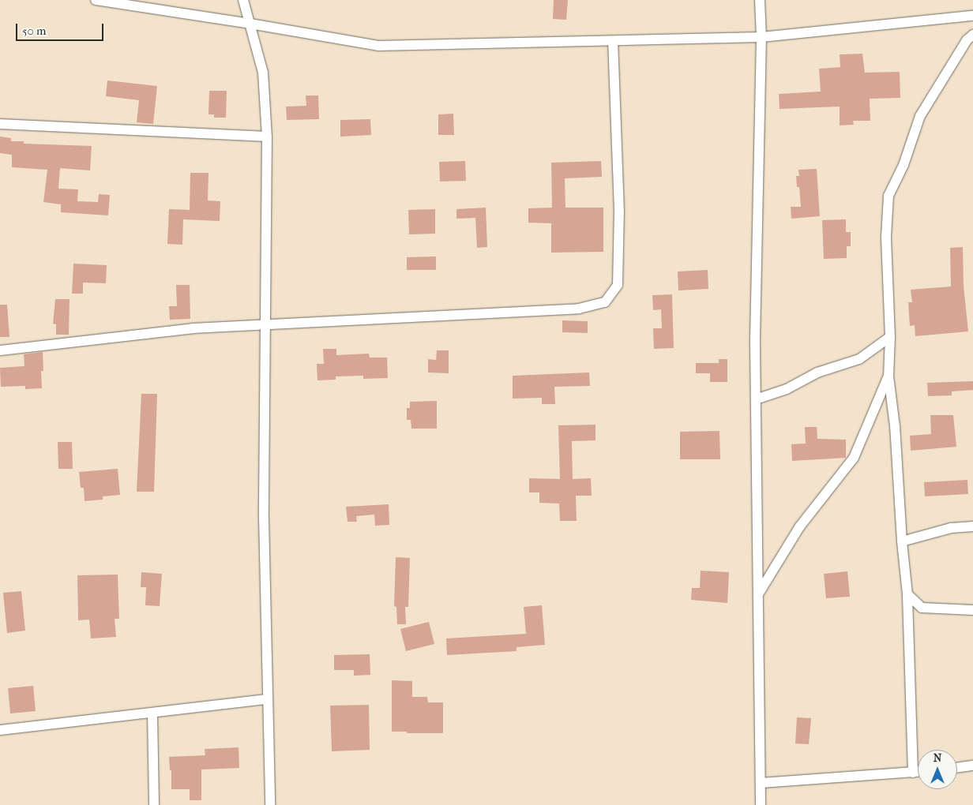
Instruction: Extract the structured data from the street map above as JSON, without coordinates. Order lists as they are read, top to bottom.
{
  "scale_bar": "50 m",
  "north": "top"
}
